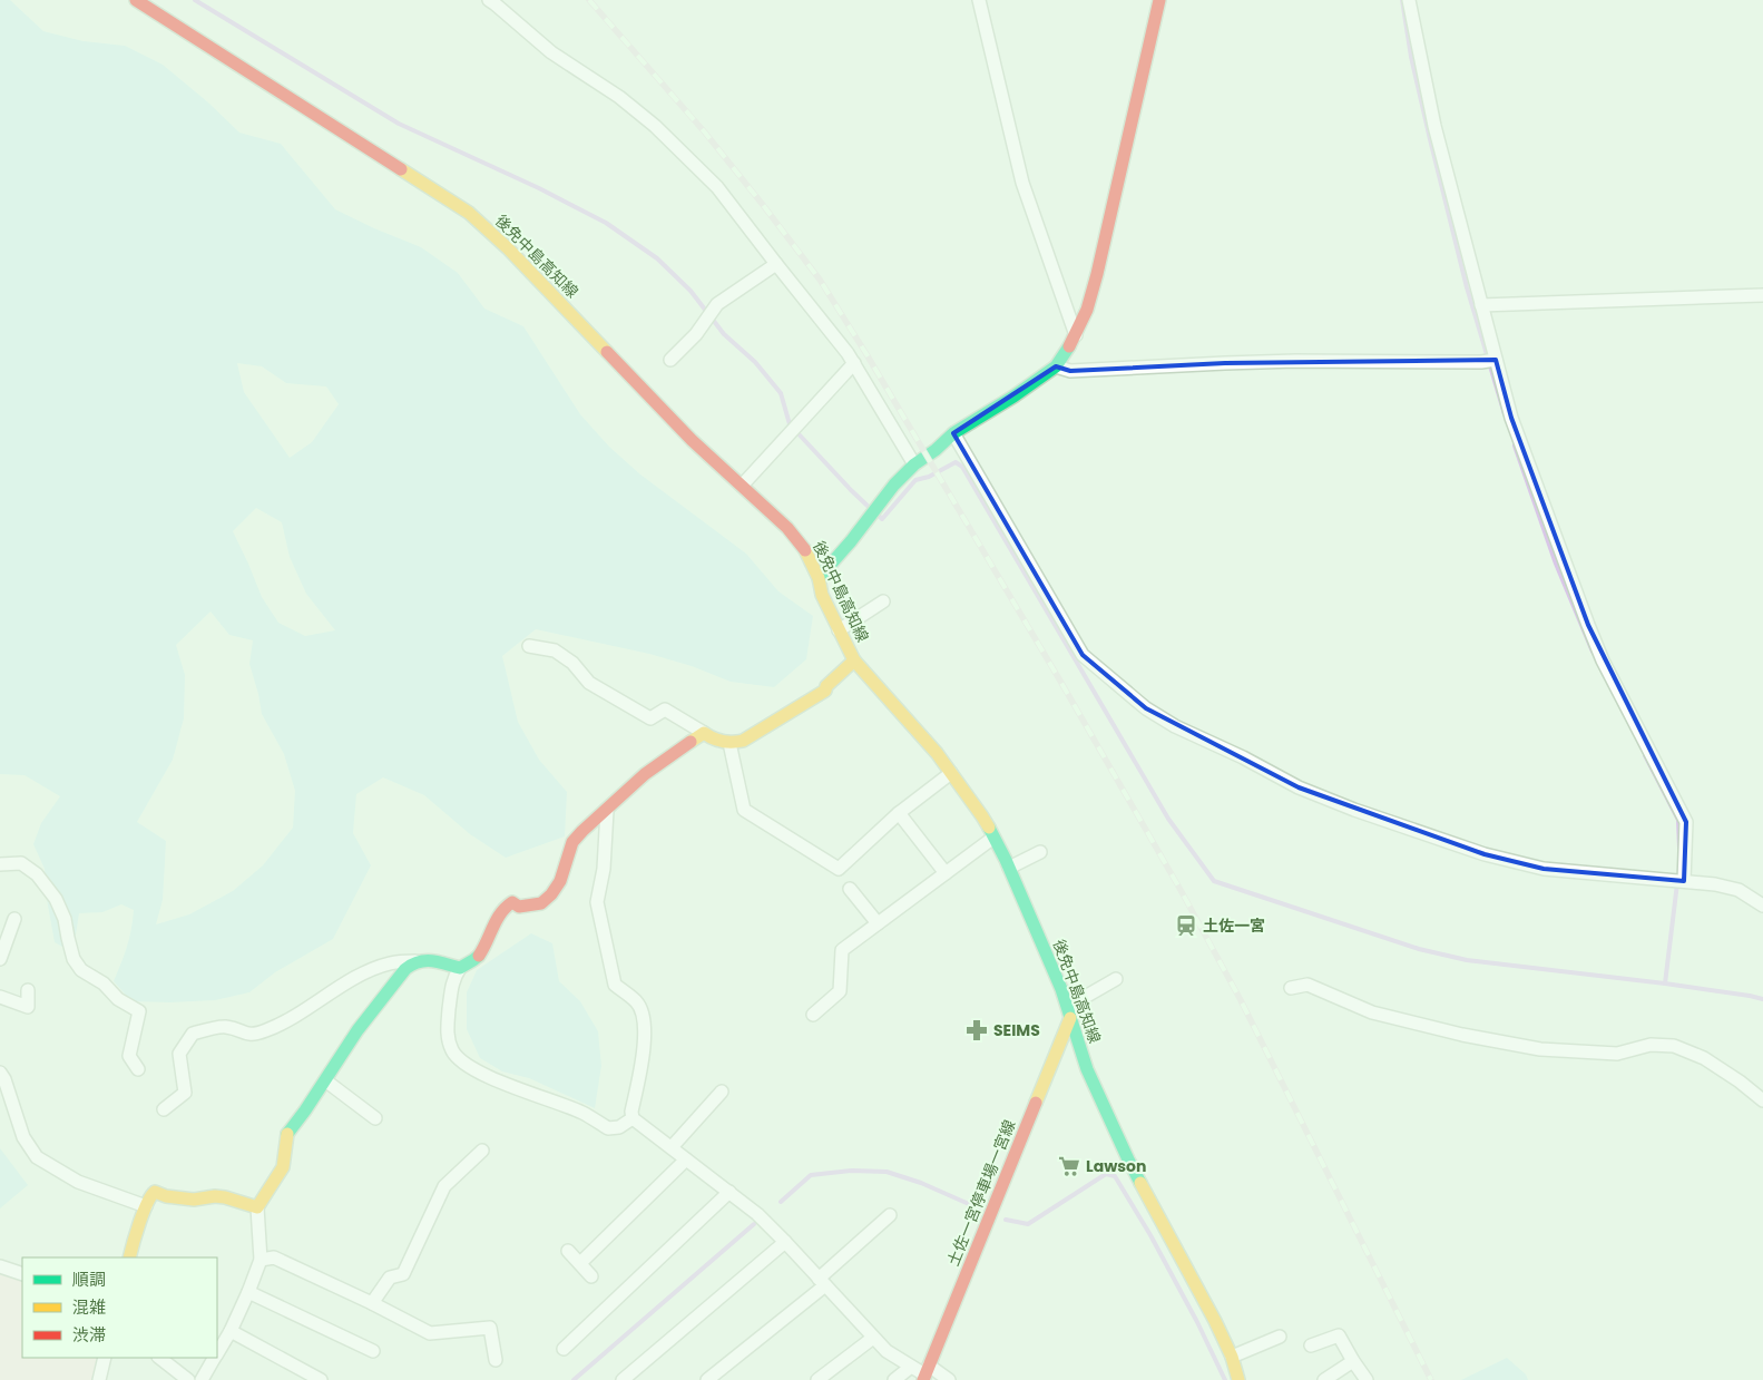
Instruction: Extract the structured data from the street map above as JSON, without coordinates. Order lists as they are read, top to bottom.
{
  "streets": {
    "main road": ["後免中島高知線", "土佐一宮停車場一宮線"]
  },
  "crossings": [
    ["後免中島高知線", "土佐一宮停車場一宮線"]
  ],
  "places": {
    "station": ["土佐一宮"],
    "pharmacy": ["SEIMS"],
    "supermarket": ["Lawson"]
  },
  "legend": ["順調", "混雑", "渋滞"]
}
